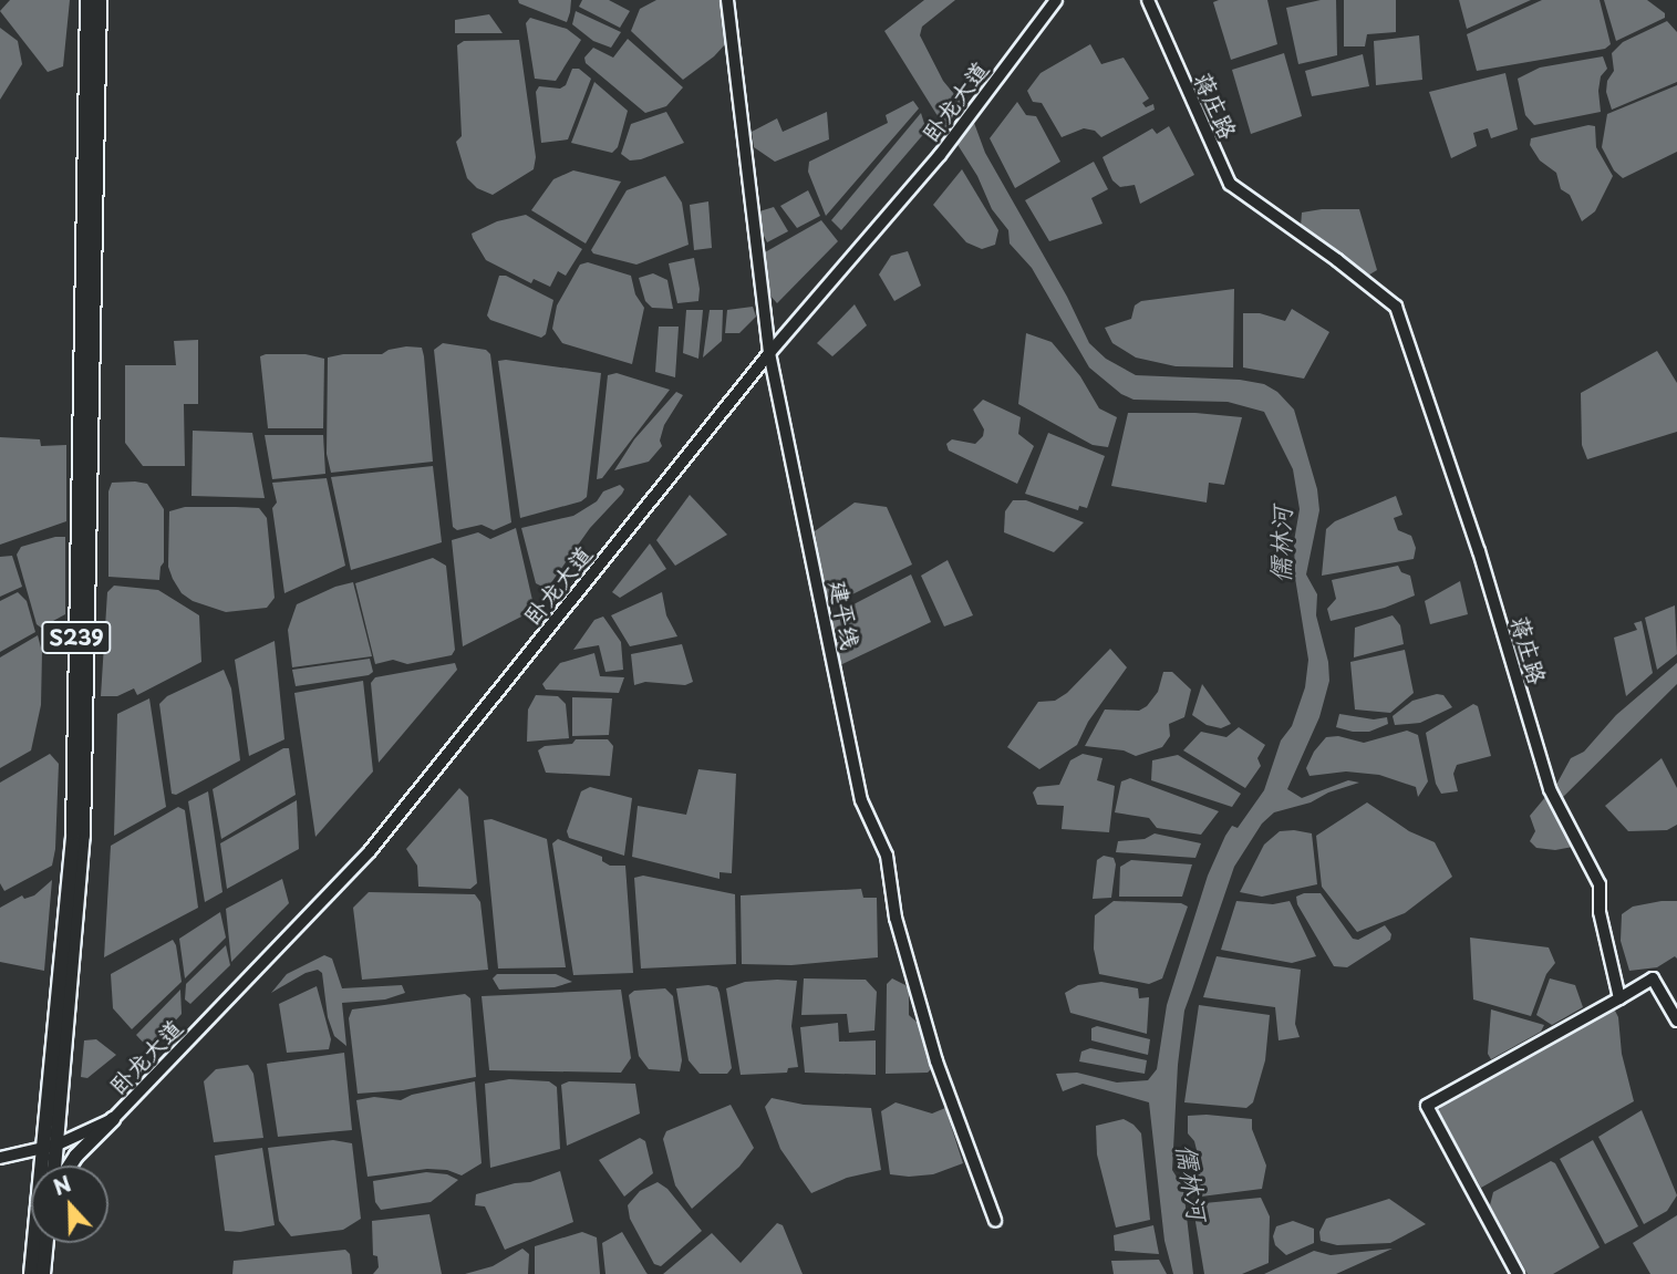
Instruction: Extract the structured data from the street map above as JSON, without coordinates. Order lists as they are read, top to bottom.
{
  "streets": {
    "main road": ["卧龙大道", "S239"],
    "street": ["蒋庄路", "建平线"]
  },
  "crossings": [
    ["卧龙大道", "建平线"],
    ["卧龙大道", "S239"]
  ],
  "water": ["儒林河"],
  "north": "top"
}
